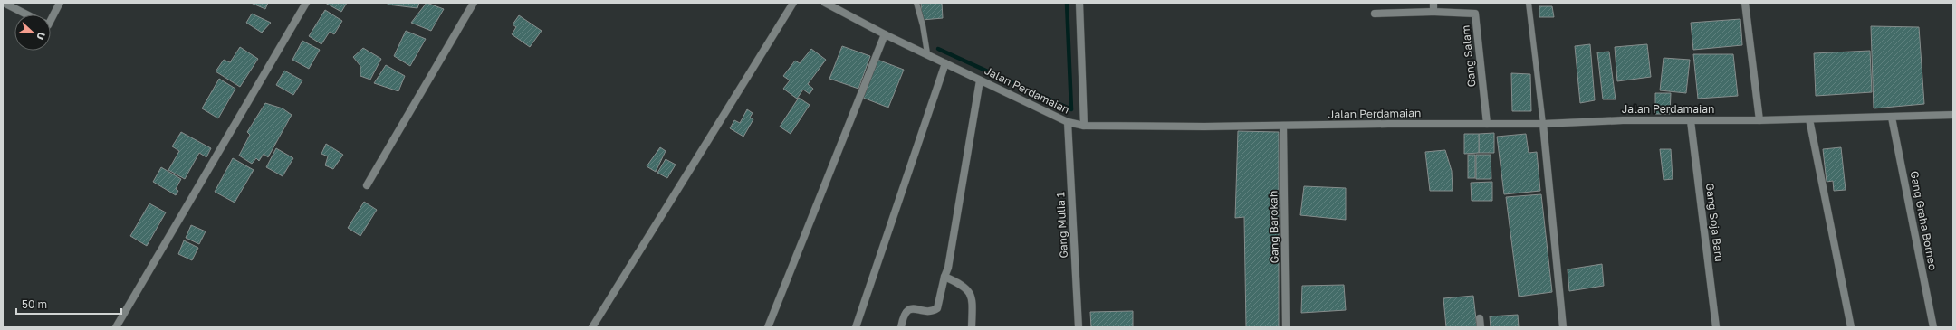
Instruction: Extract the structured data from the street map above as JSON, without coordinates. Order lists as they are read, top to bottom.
{
  "streets": {
    "street": [
      "Gang Salam",
      "Jalan Perdamaian",
      "Gang Graha Borneo",
      "Gang Soja Baru",
      "Gang Mulia 1",
      "Gang Barokah"
    ]
  },
  "crossings": [
    ["Gang Salam", "Jalan Perdamaian"],
    ["Jalan Perdamaian", "Gang Graha Borneo"],
    ["Jalan Perdamaian", "Gang Soja Baru"],
    ["Jalan Perdamaian", "Gang Mulia 1"],
    ["Jalan Perdamaian", "Gang Barokah"]
  ],
  "scale_bar": "50 m",
  "north": "right"
}
